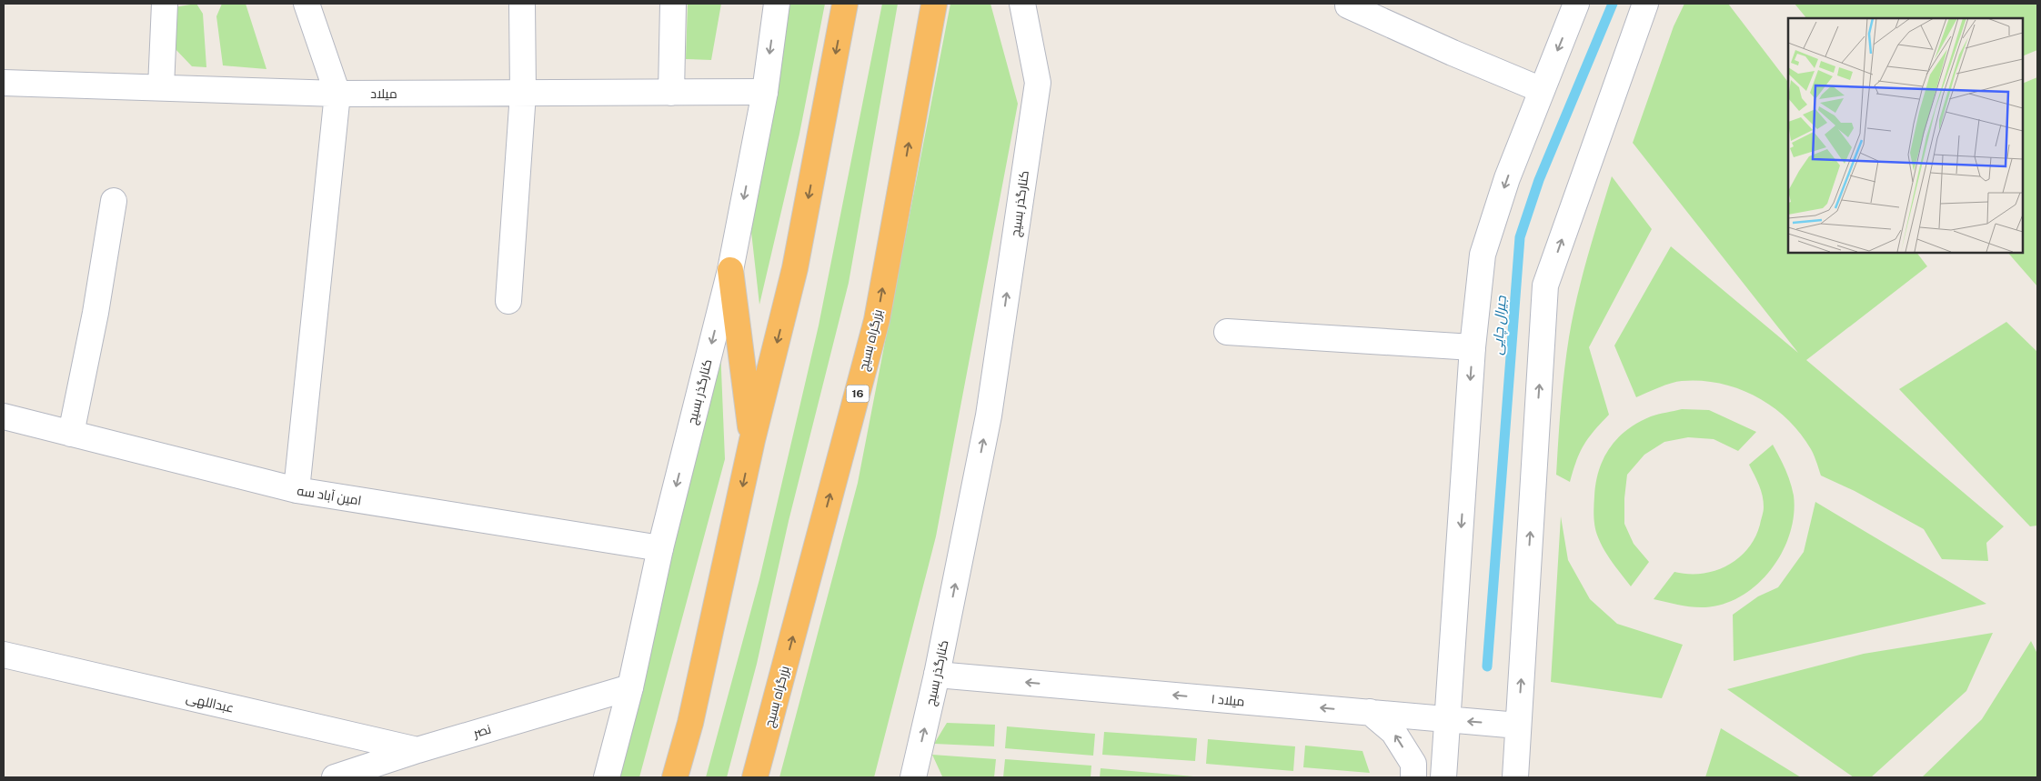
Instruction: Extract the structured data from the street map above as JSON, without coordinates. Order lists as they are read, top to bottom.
{
  "streets": {
    "highway": ["بزرگراه بسیج", "16"],
    "street": [
      "میلاد",
      "کنارگذر بسیج",
      "امین آباد سه",
      "میلاد ۱",
      "عبداللهی",
      "نصر"
    ]
  },
  "crossings": [
    ["میلاد", "کنارگذر بسیج"],
    ["کنارگذر بسیج", "امین آباد سه"],
    ["کنارگذر بسیج", "میلاد ۱"],
    ["کنارگذر بسیج", "نصر"],
    ["عبداللهی", "نصر"]
  ],
  "one_way": ["میلاد ۱"],
  "water": ["جیرال چایی"]
}
